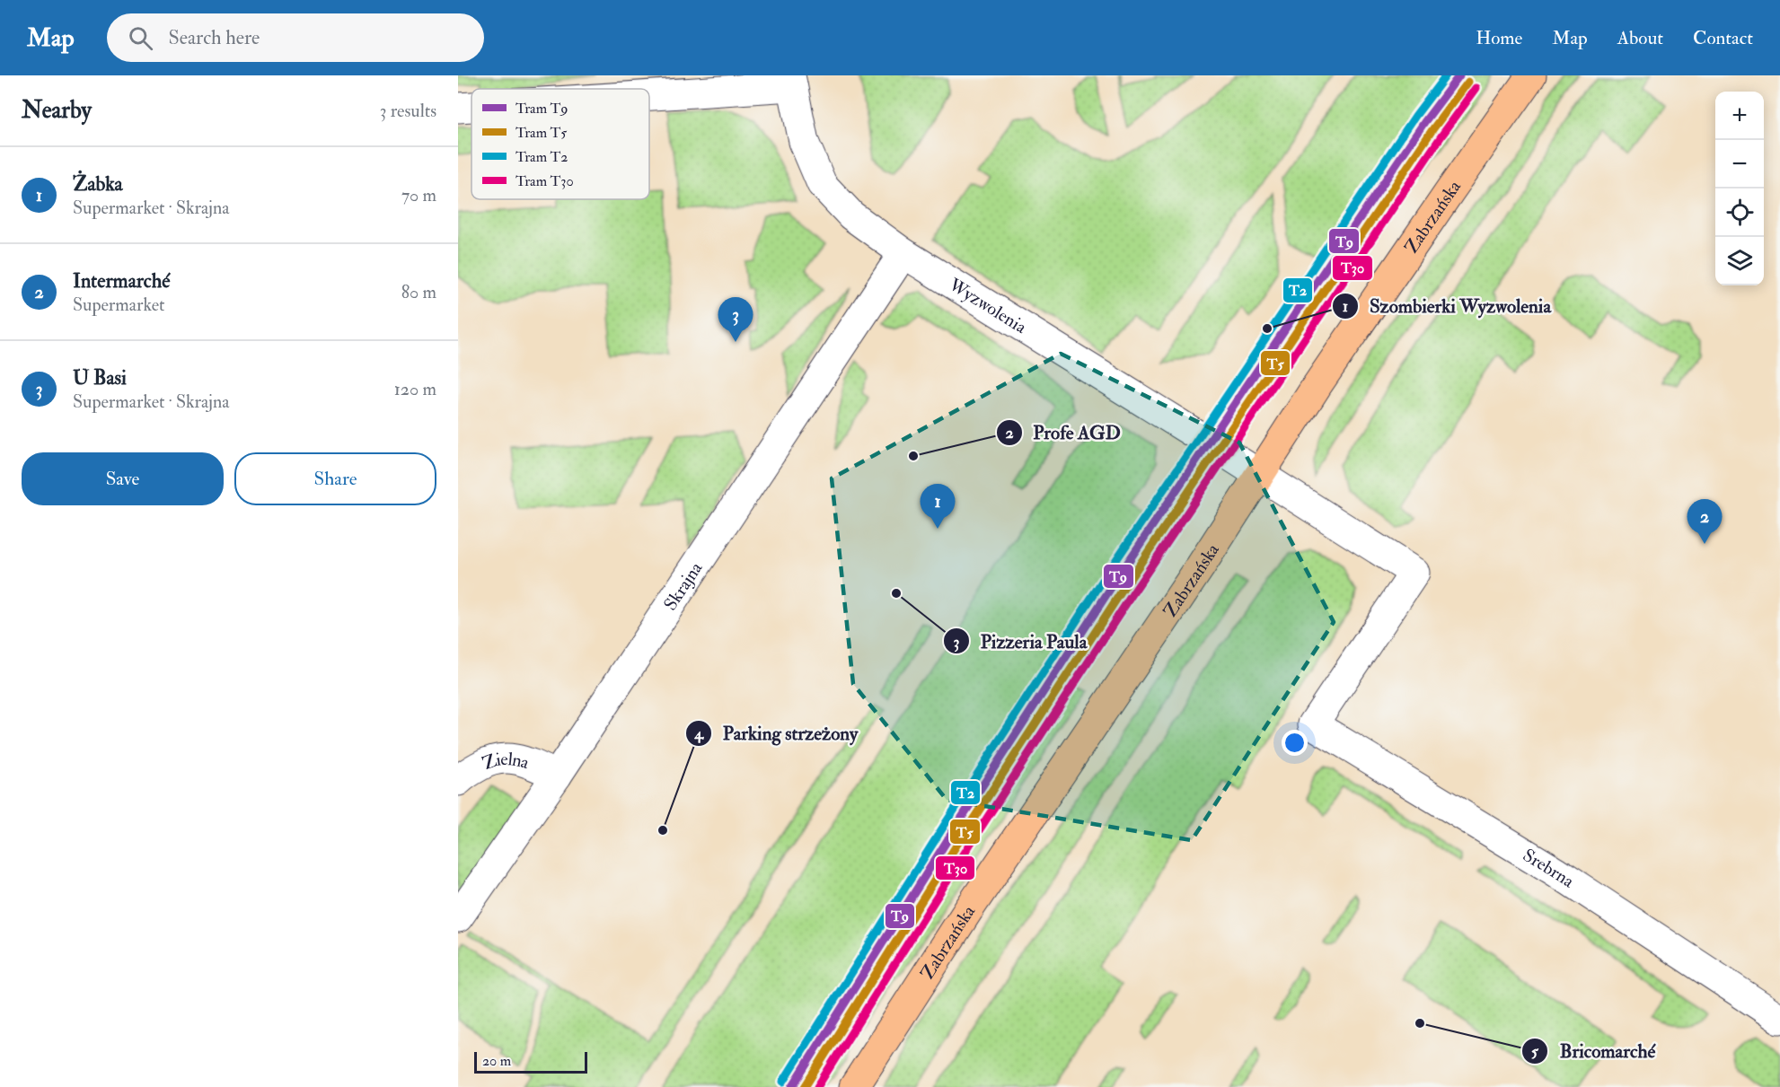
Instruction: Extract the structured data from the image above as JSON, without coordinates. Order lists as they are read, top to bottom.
{
  "streets": {
    "main road": ["Zabrzańska"],
    "street": [
      "Wyzwolenia",
      "Skrajna",
      "Zielna",
      "Srebrna"
    ]
  },
  "crossings": [
    ["Zabrzańska", "Wyzwolenia"],
    ["Wyzwolenia", "Skrajna"],
    ["Wyzwolenia", "Srebrna"],
    ["Skrajna", "Zielna"]
  ],
  "places": [
    "Szombierki Wyzwolenia",
    "Profe AGD",
    "Pizzeria Paula",
    "Parking strzeżony",
    "Bricomarché"
  ],
  "lines": [
    "tram line T9",
    "tram line T2",
    "tram line T5",
    "tram line T30"
  ],
  "legend": [
    "Tram T9",
    "Tram T5",
    "Tram T2",
    "Tram T30"
  ],
  "scale_bar": "20 m",
  "page": {
    "header": "Map",
    "search": "Search here",
    "nav": [
      "Home",
      "Map",
      "About",
      "Contact"
    ],
    "heading": ["Nearby", "3 results"],
    "map_buttons": ["+", "−"],
    "list": [
      {
        "mark": "1",
        "name": "Żabka",
        "note": "Supermarket · Skrajna",
        "value": "70 m"
      },
      {
        "mark": "2",
        "name": "Intermarché",
        "note": "Supermarket",
        "value": "80 m"
      },
      {
        "mark": "3",
        "name": "U Basi",
        "note": "Supermarket · Skrajna",
        "value": "120 m"
      }
    ],
    "pins": ["3", "1", "2"],
    "buttons": ["Save", "Share"],
    "scale": "20 m"
  }
}
